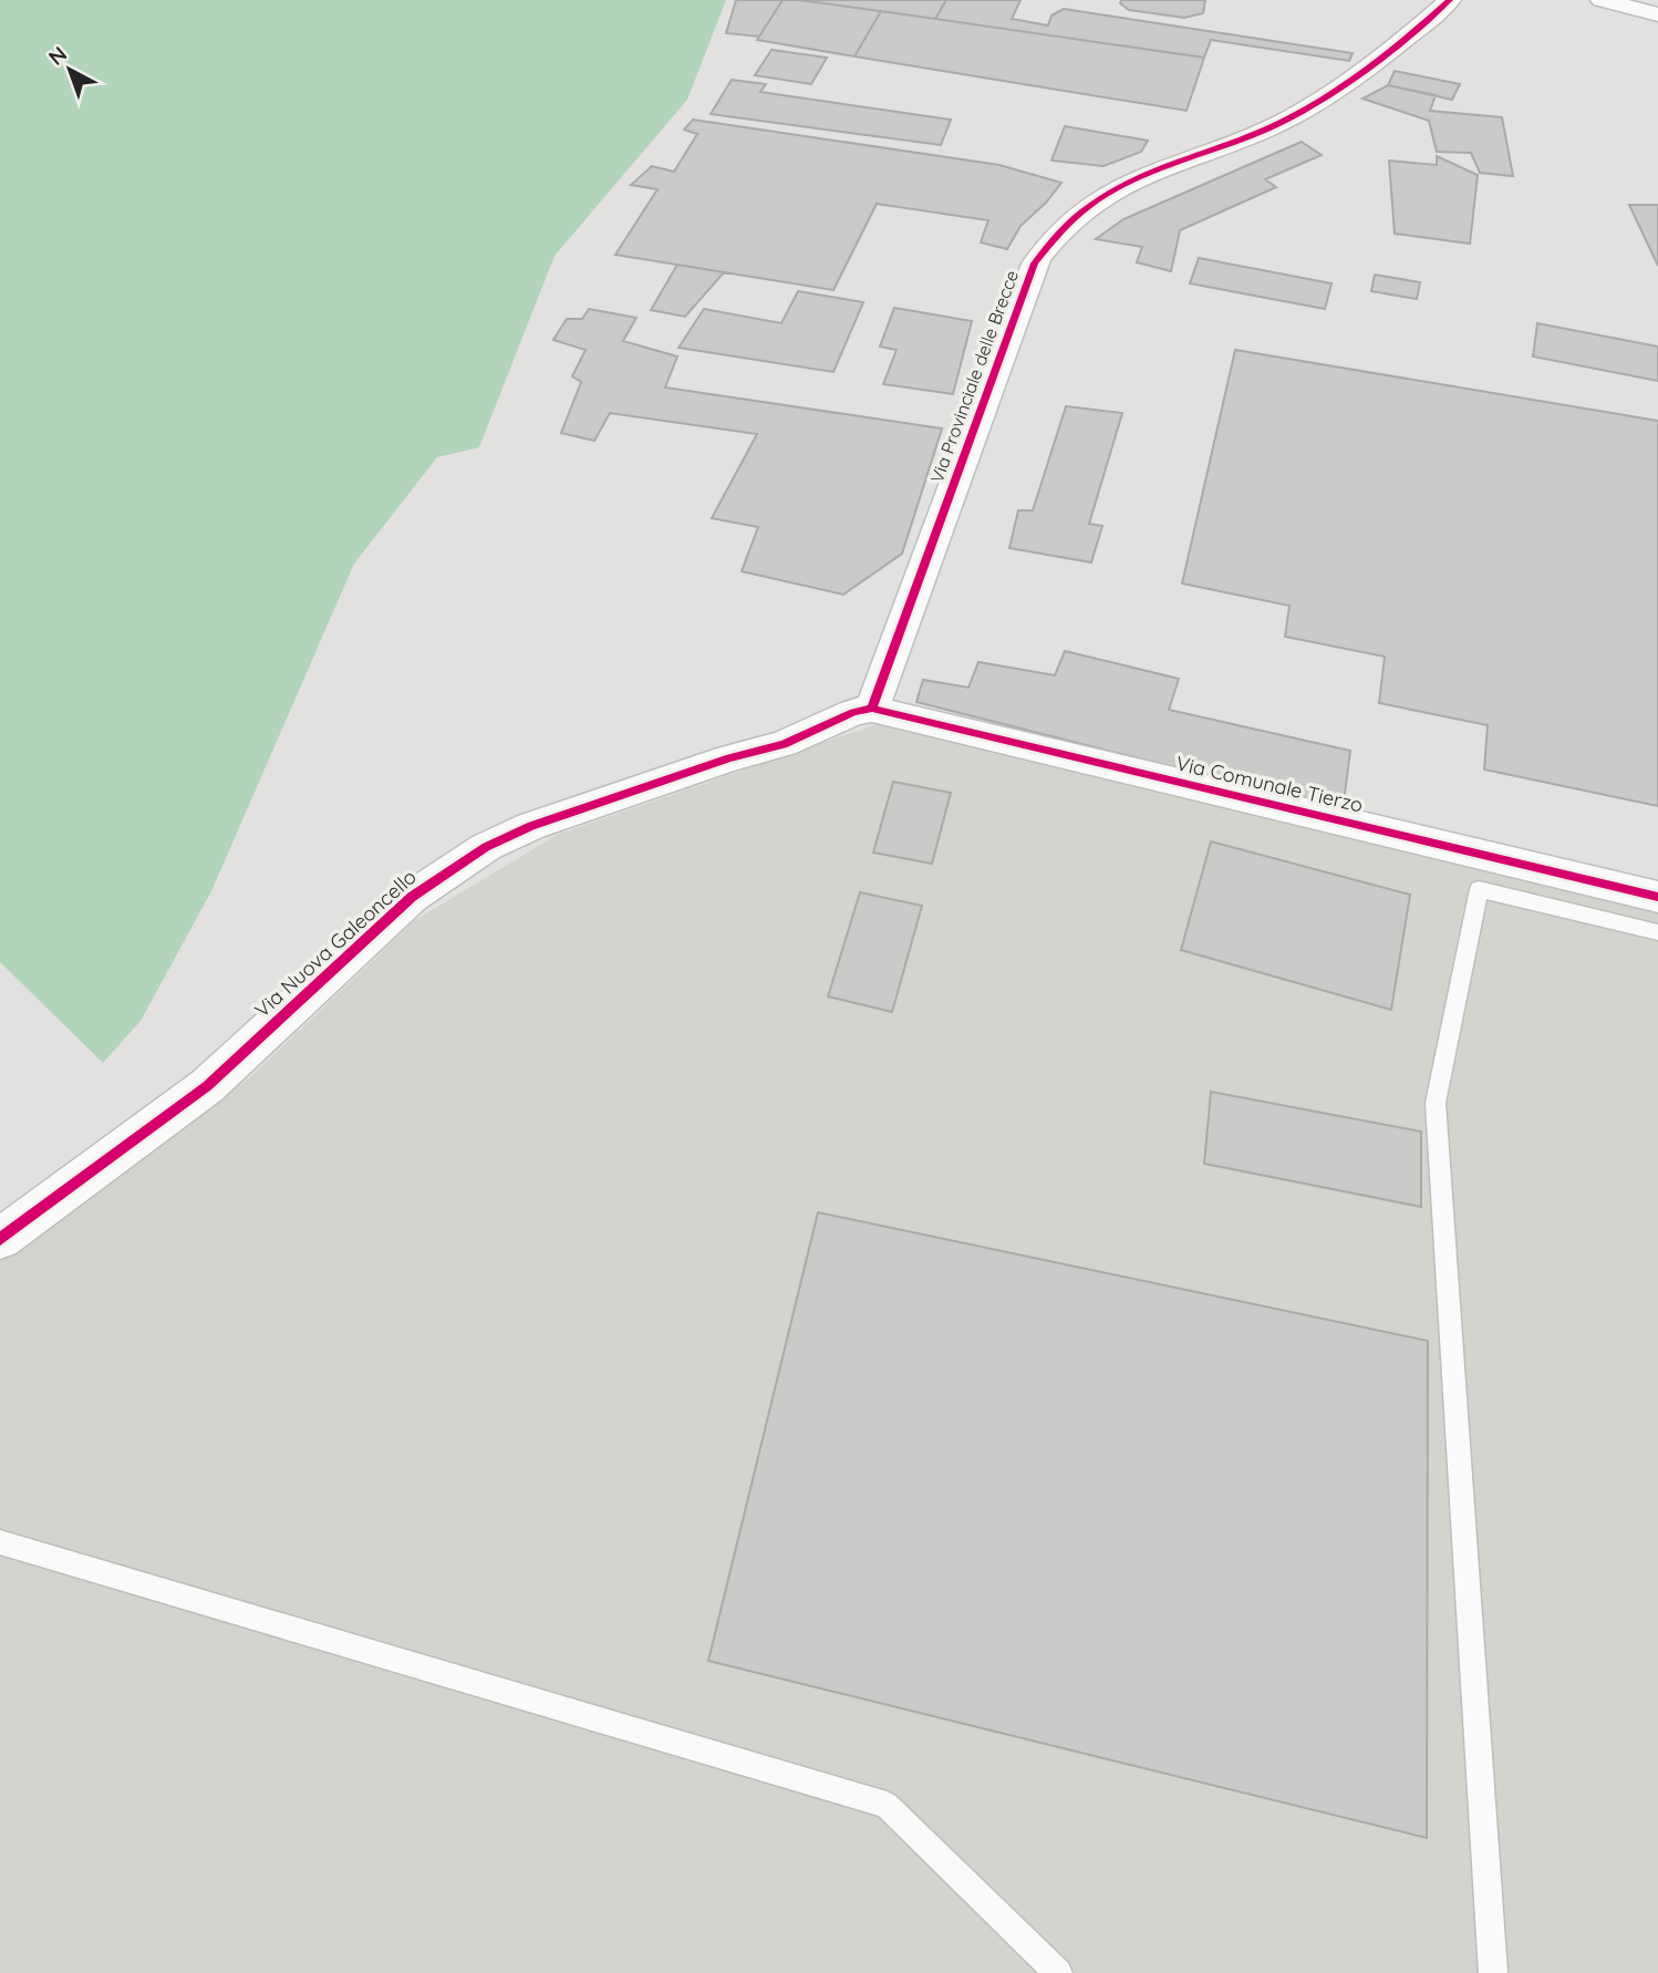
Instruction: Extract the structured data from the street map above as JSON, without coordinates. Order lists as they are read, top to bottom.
{
  "streets": {
    "street": ["Via Provinciale delle Brecce", "Via Comunale Tierzo", "Via Nuova Galeoncello"]
  },
  "crossings": [
    ["Via Provinciale delle Brecce", "Via Comunale Tierzo"],
    ["Via Provinciale delle Brecce", "Via Nuova Galeoncello"],
    ["Via Comunale Tierzo", "Via Nuova Galeoncello"]
  ],
  "north": "top left"
}
